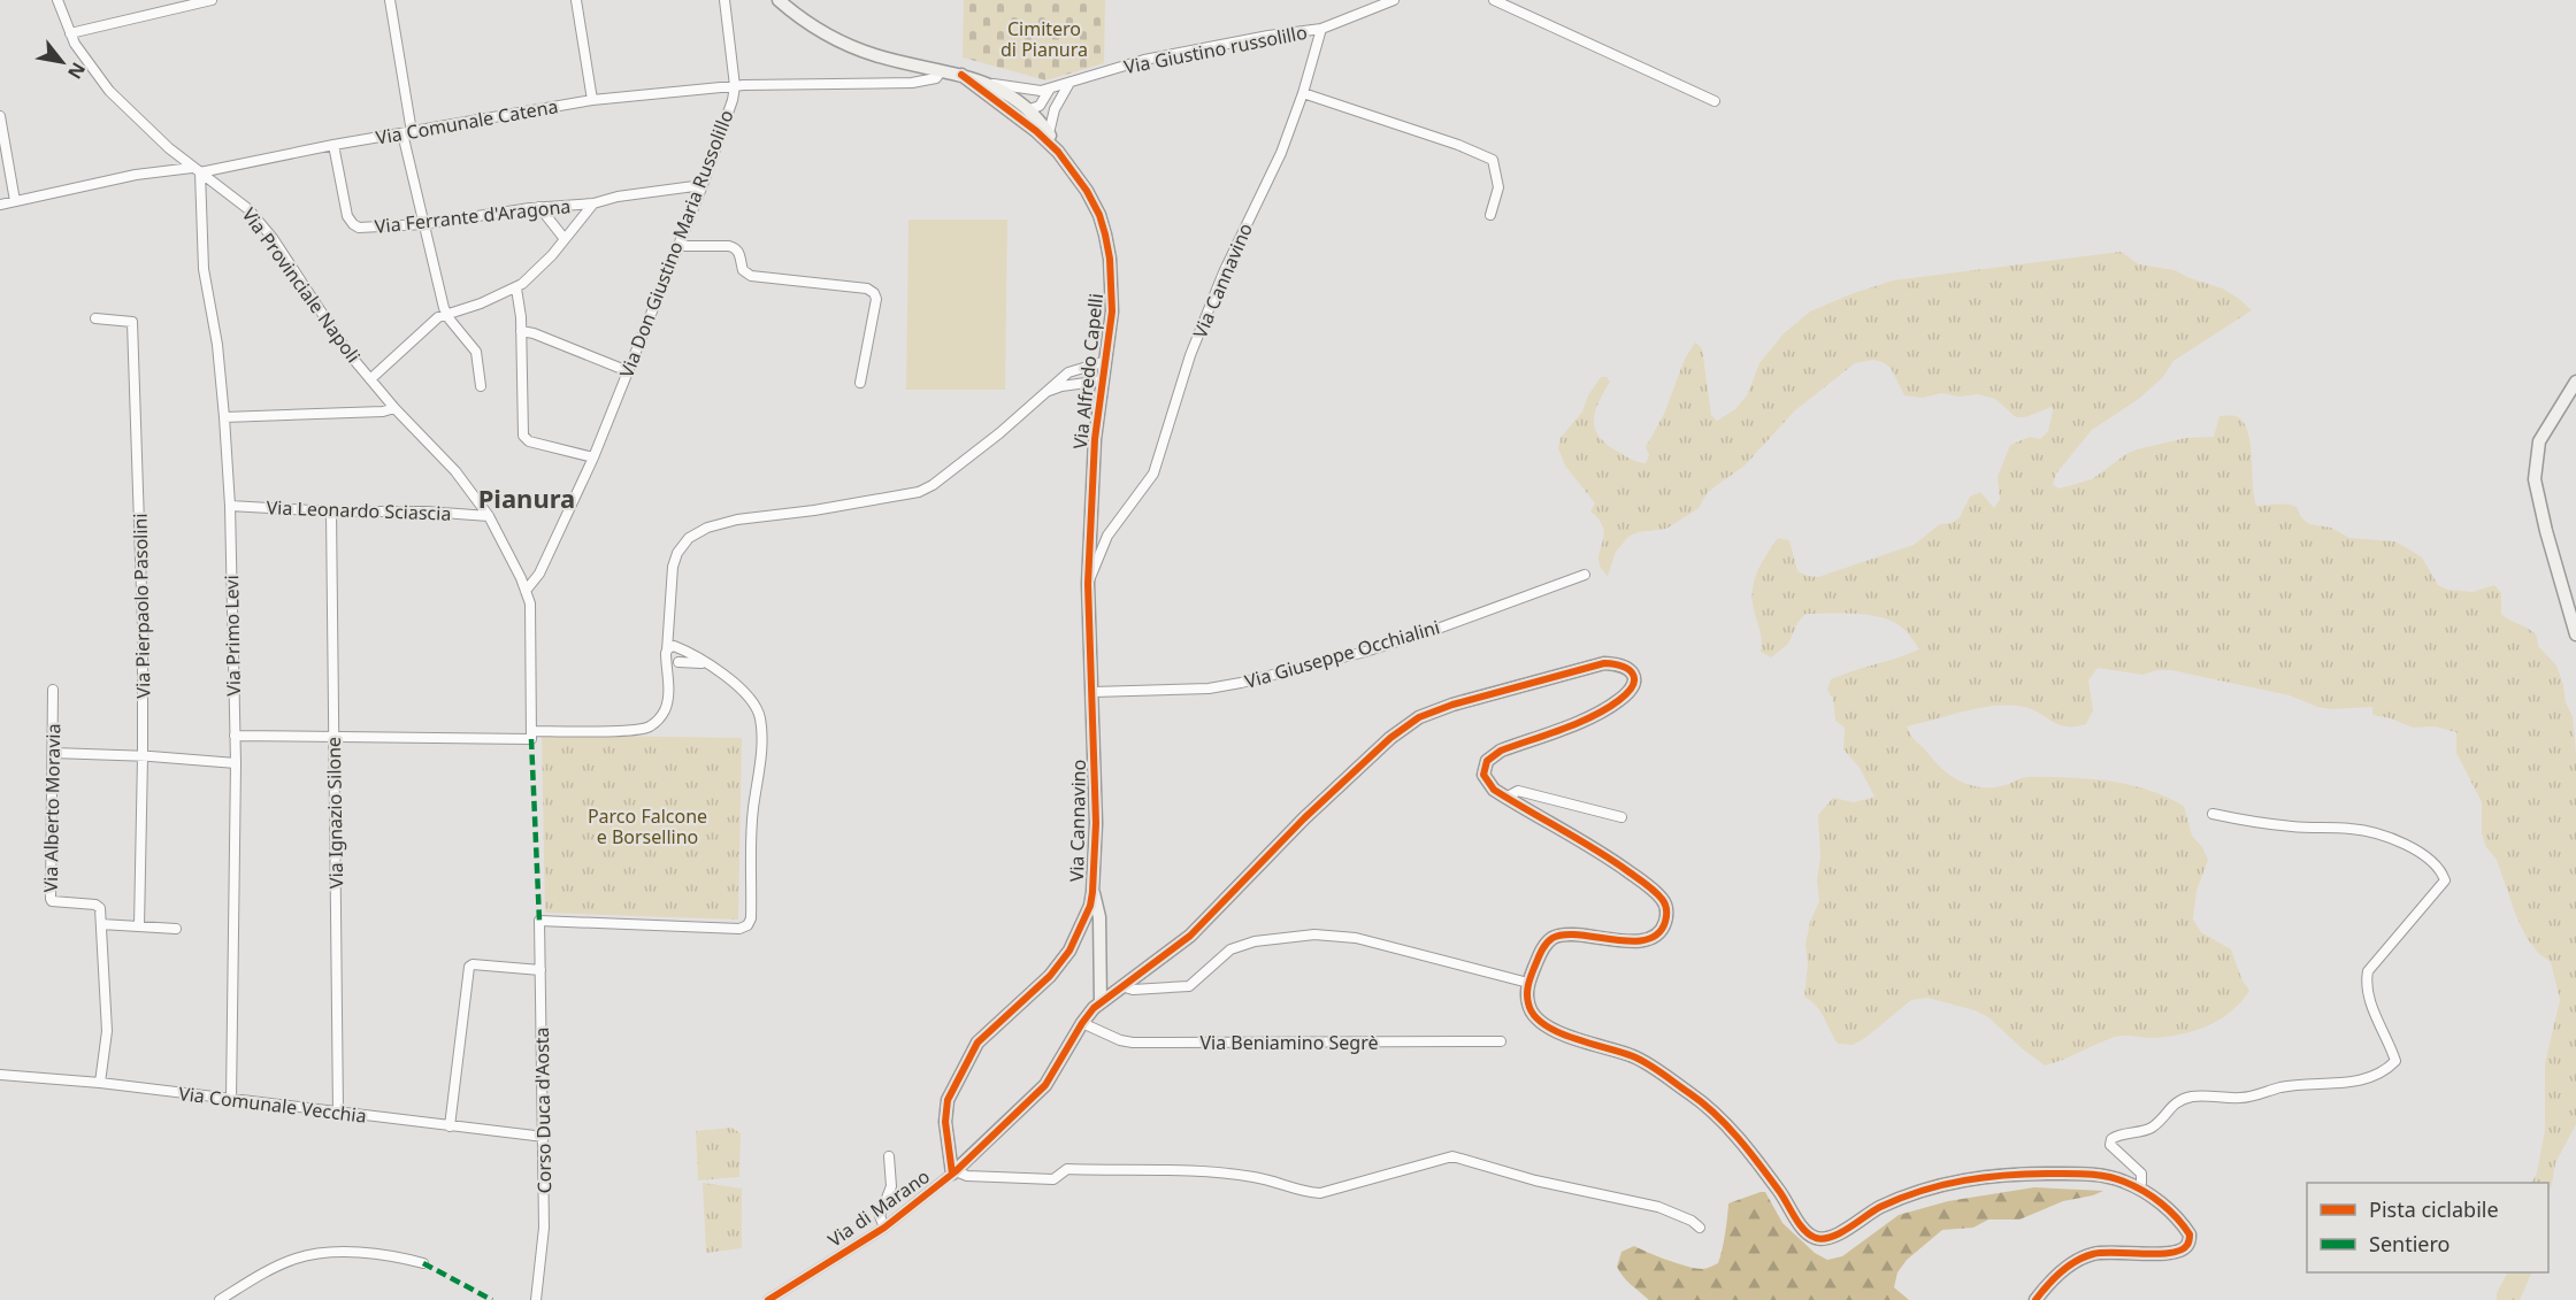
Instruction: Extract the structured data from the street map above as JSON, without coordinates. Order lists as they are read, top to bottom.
{
  "streets": {
    "street": [
      "Via Giustino russolillo",
      "Via Comunale Catena",
      "Via Ferrante d'Aragona",
      "Via Don Giustino Maria Russolillo",
      "Via Cannavino",
      "Via Provinciale Napoli",
      "Via Alfredo Capelli",
      "Via Leonardo Sciascia",
      "Via Pierpaolo Pasolini",
      "Via Primo Levi",
      "Via Giuseppe Occhialini",
      "Via Alberto Moravia",
      "Via Ignazio Silone",
      "Via Beniamino Segrè",
      "Via Comunale Vecchia",
      "Corso Duca d'Aosta",
      "Via di Marano"
    ]
  },
  "crossings": [
    ["Via Giustino russolillo", "Via Cannavino"],
    ["Via Comunale Catena", "Via Ferrante d'Aragona"],
    ["Via Comunale Catena", "Via Don Giustino Maria Russolillo"],
    ["Via Comunale Catena", "Via Provinciale Napoli"],
    ["Via Comunale Catena", "Via Primo Levi"],
    ["Via Ferrante d'Aragona", "Via Don Giustino Maria Russolillo"],
    ["Via Don Giustino Maria Russolillo", "Via Provinciale Napoli"],
    ["Via Don Giustino Maria Russolillo", "Via Alfredo Capelli"],
    ["Via Cannavino", "Via Alfredo Capelli"],
    ["Via Cannavino", "Via Giuseppe Occhialini"],
    ["Via Cannavino", "Via di Marano"],
    ["Via Provinciale Napoli", "Via Leonardo Sciascia"],
    ["Via Provinciale Napoli", "Via Primo Levi"],
    ["Via Leonardo Sciascia", "Via Primo Levi"],
    ["Via Leonardo Sciascia", "Via Ignazio Silone"],
    ["Via Primo Levi", "Via Comunale Vecchia"],
    ["Via Ignazio Silone", "Via Comunale Vecchia"],
    ["Via Beniamino Segrè", "Via di Marano"],
    ["Via Comunale Vecchia", "Corso Duca d'Aosta"]
  ],
  "districts": ["Pianura"],
  "parks": ["Cimitero di Pianura", "Parco Falcone e Borsellino"],
  "legend": ["Pista ciclabile", "Sentiero"],
  "north": "bottom right"
}
